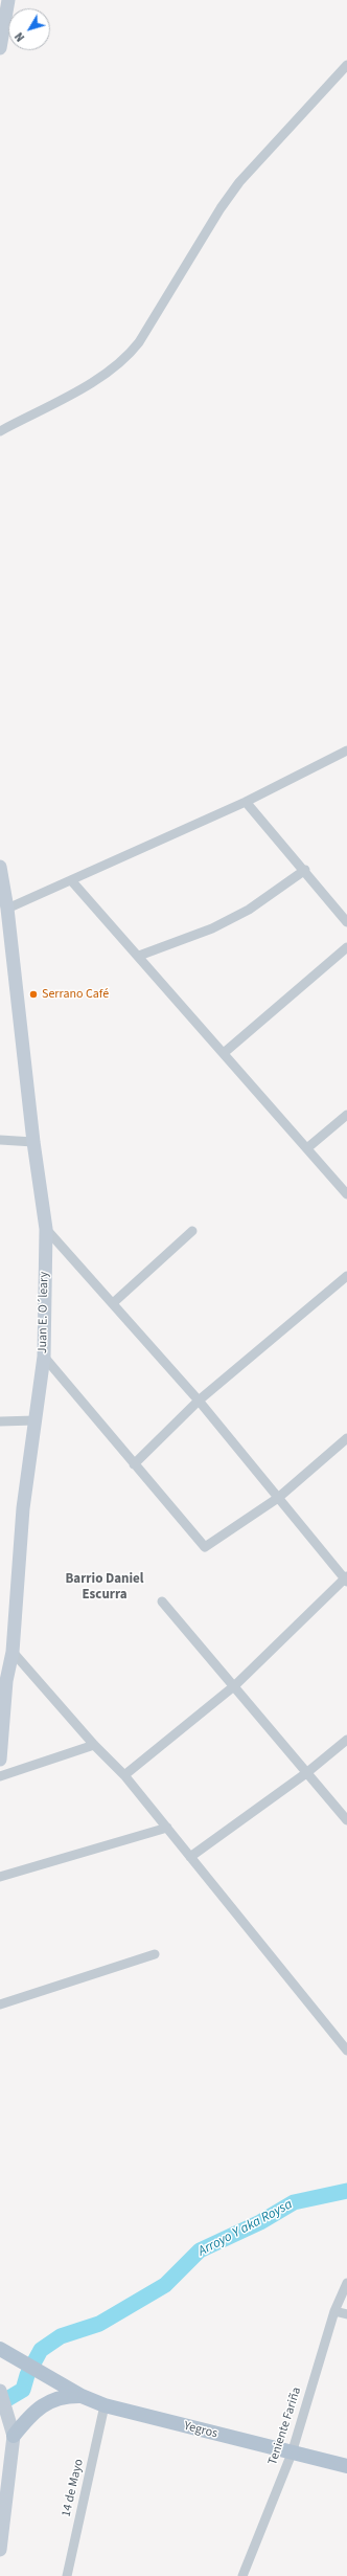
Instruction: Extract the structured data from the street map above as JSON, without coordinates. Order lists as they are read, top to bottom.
{
  "streets": {
    "main road": ["Yegros"],
    "street": ["Juan E. O´leary", "Teniente Fariña", "14 de Mayo"]
  },
  "crossings": [
    ["Teniente Fariña", "Yegros"],
    ["Yegros", "14 de Mayo"]
  ],
  "districts": ["Barrio Daniel Escurra"],
  "water": ["Arroyo Y aka Roysa"],
  "places": ["Serrano Café"],
  "north": "bottom left"
}
